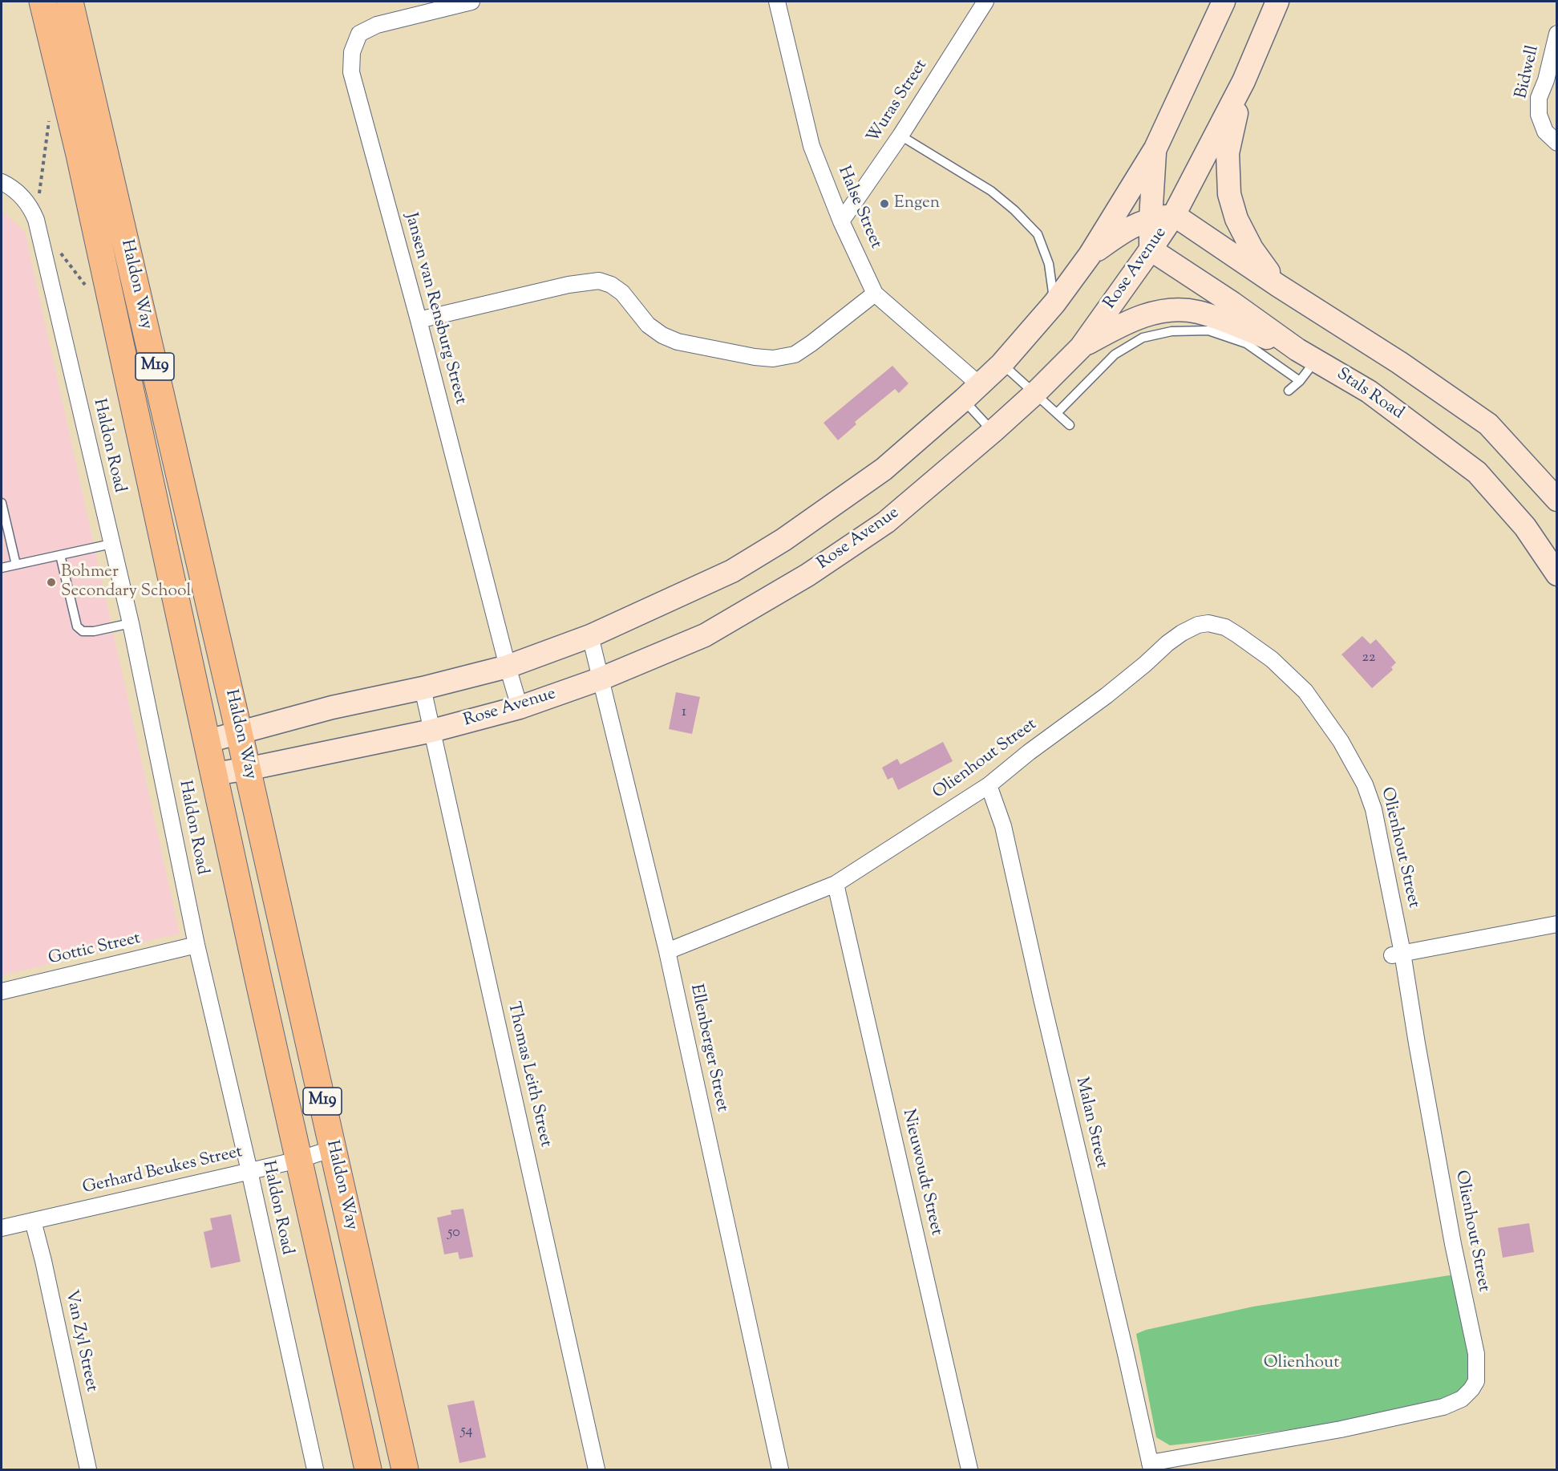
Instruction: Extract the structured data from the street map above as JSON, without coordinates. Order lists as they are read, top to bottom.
{
  "streets": {
    "highway": ["Haldon Way", "M19"],
    "street": [
      "Bidwell",
      "Wuras Street",
      "Halse Street",
      "Rose Avenue",
      "Jansen van Rensburg Street",
      "Stals Road",
      "Haldon Road",
      "Olienhout Street",
      "Gottic Street",
      "Ellenberger Street",
      "Thomas Leith Street",
      "Malan Street",
      "Gerhard Beukes Street",
      "Nieuwoudt Street",
      "Van Zyl Street"
    ]
  },
  "crossings": [
    ["Wuras Street", "Halse Street"],
    ["Rose Avenue", "Haldon Way"],
    ["Rose Avenue", "Jansen van Rensburg Street"],
    ["Rose Avenue", "Stals Road"],
    ["Rose Avenue", "Ellenberger Street"],
    ["Rose Avenue", "Thomas Leith Street"],
    ["Haldon Way", "Gerhard Beukes Street"],
    ["Haldon Road", "Gottic Street"],
    ["Haldon Road", "Gerhard Beukes Street"],
    ["Olienhout Street", "Ellenberger Street"],
    ["Olienhout Street", "Malan Street"],
    ["Olienhout Street", "Nieuwoudt Street"],
    ["Gerhard Beukes Street", "Van Zyl Street"]
  ],
  "parks": ["Olienhout"],
  "places": ["Engen", "Bohmer Secondary School"],
  "house_numbers": [
    "22",
    "1",
    "50",
    "54"
  ]
}
